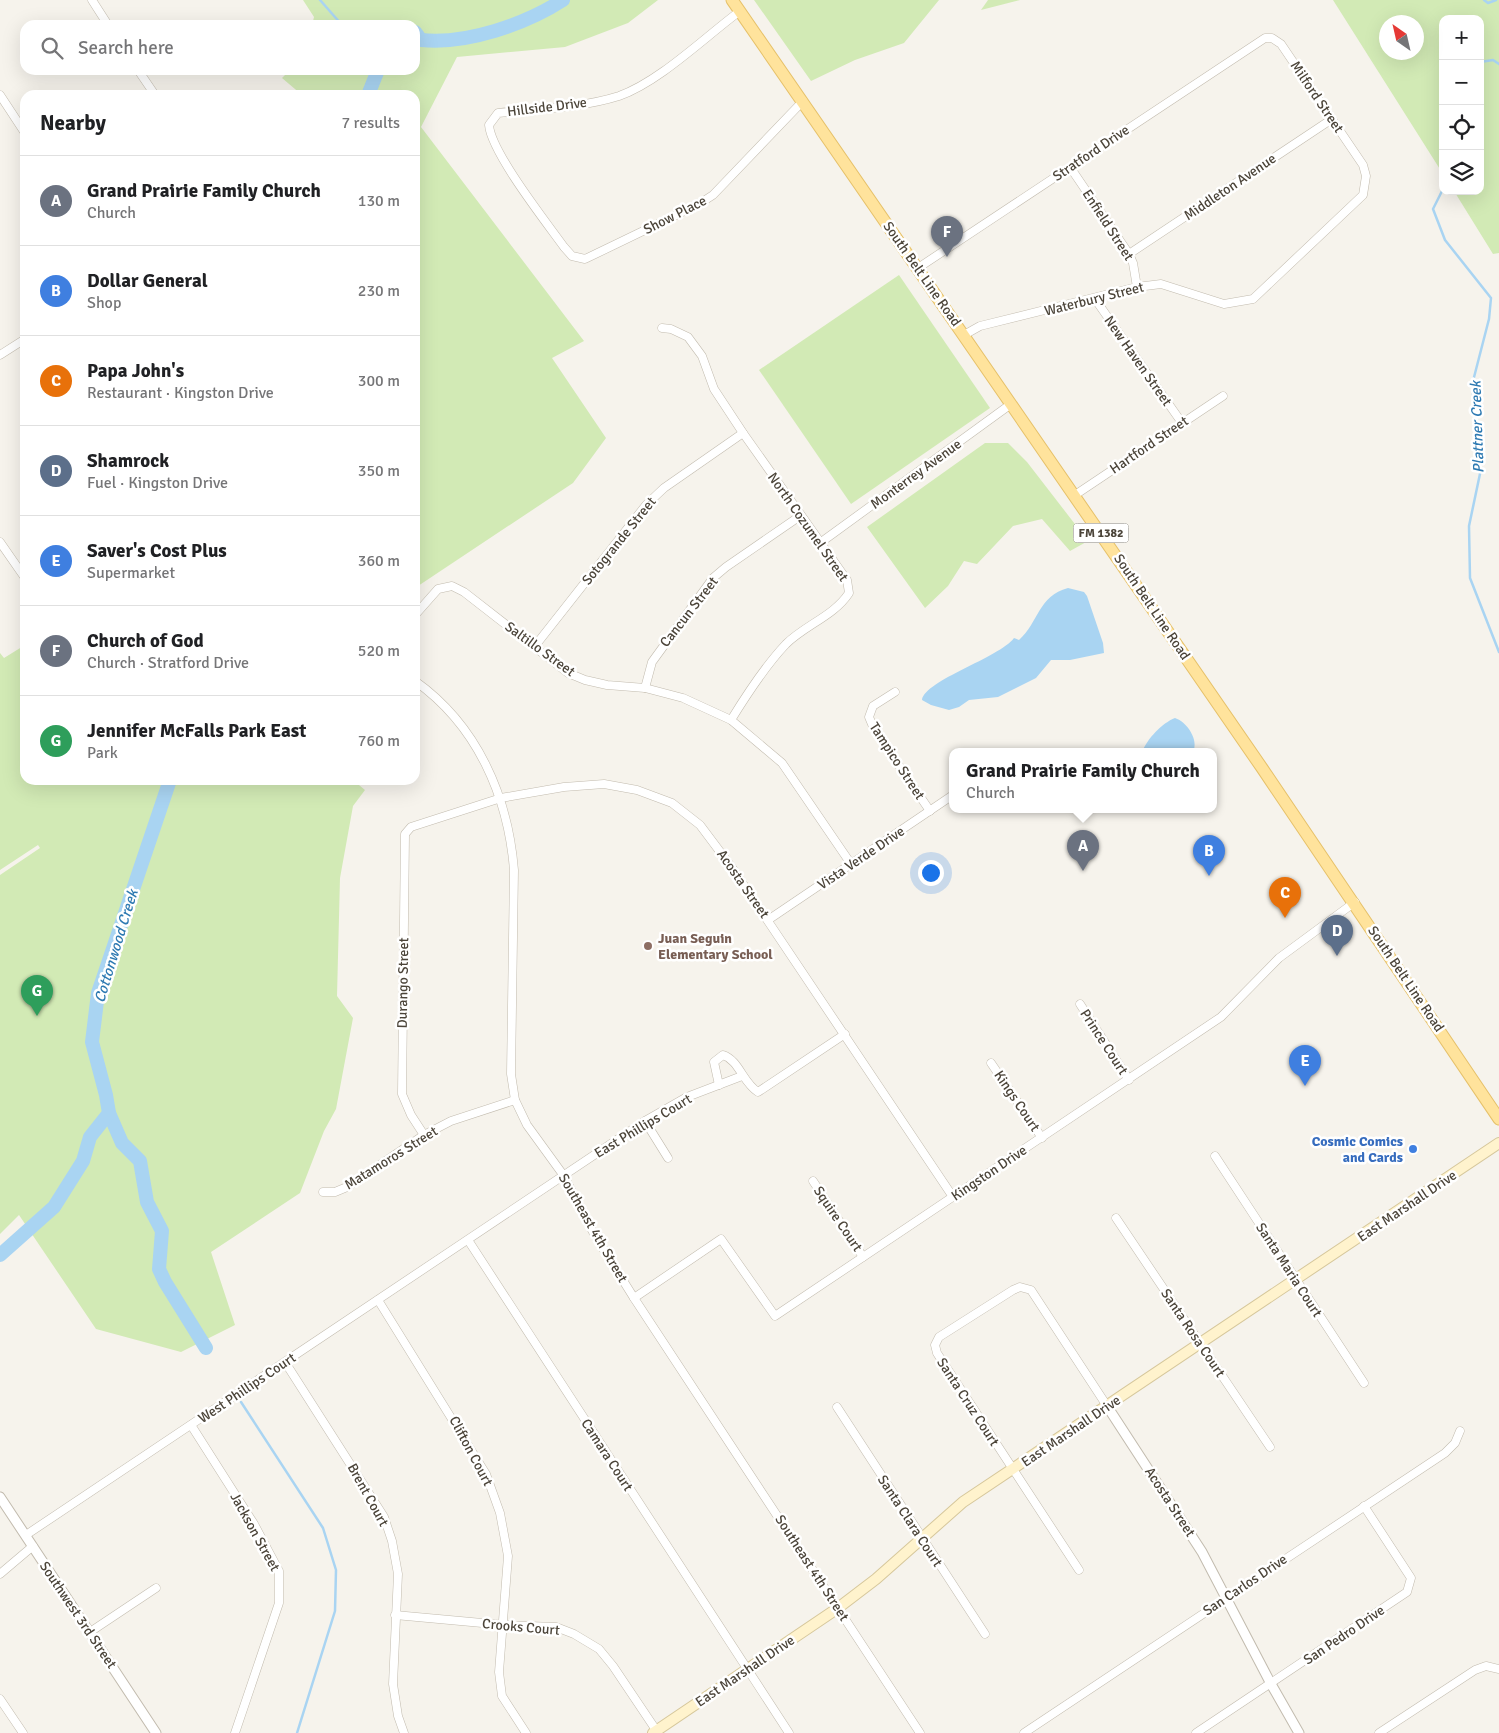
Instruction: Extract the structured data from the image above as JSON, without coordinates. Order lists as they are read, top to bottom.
{
  "streets": {
    "main road": ["South Belt Line Road", "FM 1382", "East Marshall Drive"],
    "street": [
      "Milford Street",
      "Hillside Drive",
      "Stratford Drive",
      "Middleton Avenue",
      "Show Place",
      "Enfield Street",
      "Waterbury Street",
      "New Haven Street",
      "Hartford Street",
      "Monterrey Avenue",
      "North Cozumel Street",
      "Sotogrande Street",
      "Cancun Street",
      "Saltillo Street",
      "Tampico Street",
      "Vista Verde Drive",
      "Acosta Street",
      "Durango Street",
      "Prince Court",
      "Kings Court",
      "East Phillips Court",
      "Matamoros Street",
      "Kingston Drive",
      "Squire Court",
      "Southeast 4th Street",
      "Santa Maria Court",
      "Santa Rosa Court",
      "West Phillips Court",
      "Santa Cruz Court",
      "Clifton Court",
      "Camara Court",
      "Brent Court",
      "Santa Clara Court",
      "Jackson Street",
      "San Carlos Drive",
      "Southwest 3rd Street",
      "Crooks Court",
      "San Pedro Drive"
    ]
  },
  "crossings": [
    ["Milford Street", "Stratford Drive"],
    ["Milford Street", "Middleton Avenue"],
    ["Milford Street", "Waterbury Street"],
    ["Hillside Drive", "Show Place"],
    ["Hillside Drive", "South Belt Line Road"],
    ["Stratford Drive", "Enfield Street"],
    ["Stratford Drive", "South Belt Line Road"],
    ["Middleton Avenue", "Enfield Street"],
    ["Show Place", "South Belt Line Road"],
    ["Enfield Street", "Waterbury Street"],
    ["South Belt Line Road", "Waterbury Street"],
    ["South Belt Line Road", "Hartford Street"],
    ["South Belt Line Road", "Monterrey Avenue"],
    ["South Belt Line Road", "Kingston Drive"],
    ["Waterbury Street", "New Haven Street"],
    ["New Haven Street", "Hartford Street"],
    ["Monterrey Avenue", "North Cozumel Street"],
    ["North Cozumel Street", "Sotogrande Street"],
    ["North Cozumel Street", "Cancun Street"],
    ["North Cozumel Street", "Saltillo Street"],
    ["Sotogrande Street", "Saltillo Street"],
    ["Cancun Street", "Saltillo Street"],
    ["Saltillo Street", "Vista Verde Drive"],
    ["Tampico Street", "Vista Verde Drive"],
    ["Vista Verde Drive", "Acosta Street"],
    ["Acosta Street", "Durango Street"],
    ["Acosta Street", "Kingston Drive"],
    ["Acosta Street", "East Marshall Drive"],
    ["Acosta Street", "Southeast 4th Street"],
    ["Acosta Street", "Santa Cruz Court"],
    ["Acosta Street", "San Carlos Drive"],
    ["Acosta Street", "San Pedro Drive"],
    ["Durango Street", "Matamoros Street"],
    ["Prince Court", "Kingston Drive"],
    ["Kings Court", "Kingston Drive"],
    ["East Phillips Court", "Southeast 4th Street"],
    ["East Phillips Court", "West Phillips Court"],
    ["East Phillips Court", "Camara Court"],
    ["Matamoros Street", "Southeast 4th Street"],
    ["Kingston Drive", "Squire Court"],
    ["Kingston Drive", "Southeast 4th Street"],
    ["East Marshall Drive", "Southeast 4th Street"],
    ["East Marshall Drive", "Santa Maria Court"],
    ["East Marshall Drive", "Santa Rosa Court"],
    ["East Marshall Drive", "Santa Cruz Court"],
    ["East Marshall Drive", "Camara Court"],
    ["East Marshall Drive", "Santa Clara Court"],
    ["East Marshall Drive", "Crooks Court"],
    ["West Phillips Court", "Clifton Court"],
    ["West Phillips Court", "Camara Court"],
    ["West Phillips Court", "Brent Court"],
    ["West Phillips Court", "Jackson Street"],
    ["West Phillips Court", "Southwest 3rd Street"],
    ["Clifton Court", "Crooks Court"],
    ["Brent Court", "Crooks Court"],
    ["San Carlos Drive", "San Pedro Drive"]
  ],
  "water": ["Plattner Creek", "Cottonwood Creek"],
  "places": ["Juan Seguin Elementary School", "Cosmic Comics and Cards"],
  "north": "top left",
  "page": {
    "map_buttons": ["+", "−"],
    "search": "Search here",
    "heading": ["Nearby", "7 results"],
    "list": [
      {
        "mark": "A",
        "name": "Grand Prairie Family Church",
        "note": "Church",
        "value": "130 m"
      },
      {
        "mark": "B",
        "name": "Dollar General",
        "note": "Shop",
        "value": "230 m"
      },
      {
        "mark": "C",
        "name": "Papa John's",
        "note": "Restaurant · Kingston Drive",
        "value": "300 m"
      },
      {
        "mark": "D",
        "name": "Shamrock",
        "note": "Fuel · Kingston Drive",
        "value": "350 m"
      },
      {
        "mark": "E",
        "name": "Saver's Cost Plus",
        "note": "Supermarket",
        "value": "360 m"
      },
      {
        "mark": "F",
        "name": "Church of God",
        "note": "Church · Stratford Drive",
        "value": "520 m"
      },
      {
        "mark": "G",
        "name": "Jennifer McFalls Park East",
        "note": "Park",
        "value": "760 m"
      }
    ],
    "pins": [
      "F",
      "A",
      "B",
      "C",
      "D",
      "G",
      "E"
    ],
    "popup": ["Grand Prairie Family Church", "Church"]
  }
}
